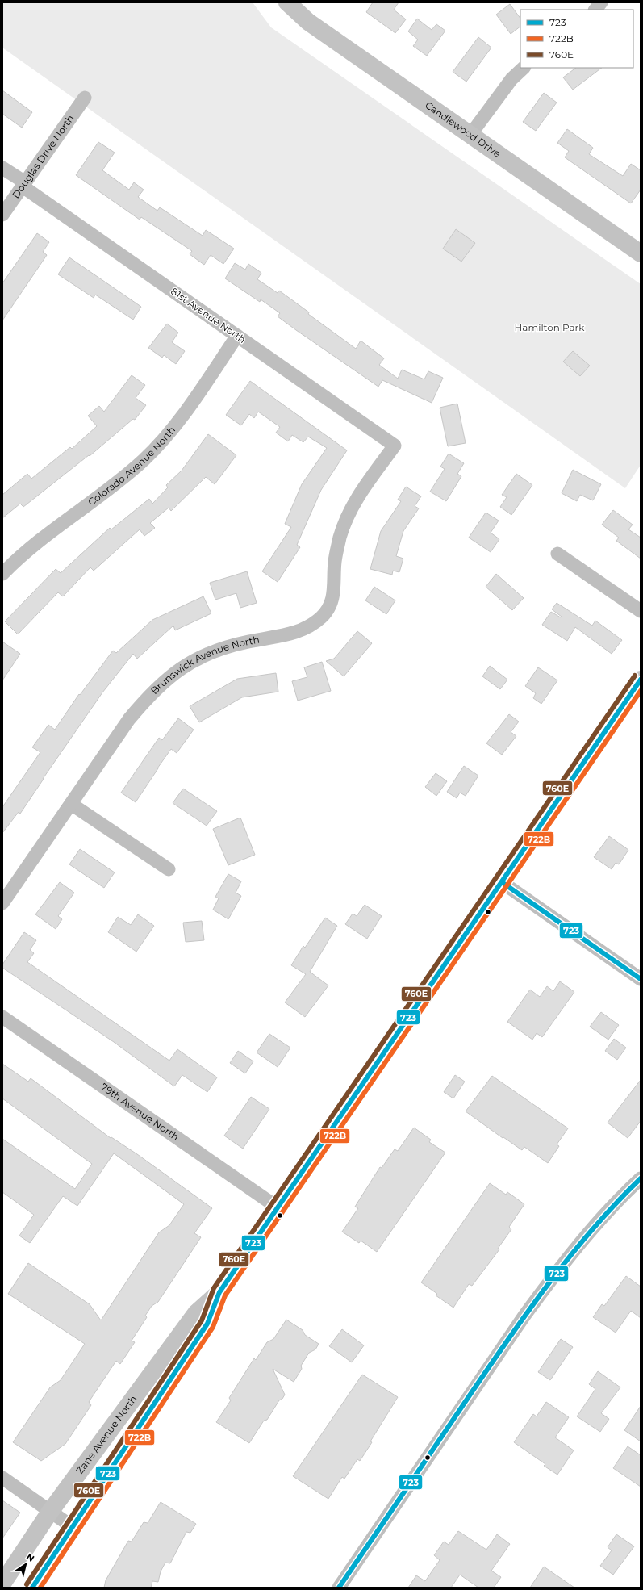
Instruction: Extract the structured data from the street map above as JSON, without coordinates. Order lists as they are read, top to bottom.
{
  "streets": {
    "main road": ["Candlewood Drive", "Zane Avenue North"],
    "street": [
      "Douglas Drive North",
      "81st Avenue North",
      "Colorado Avenue North",
      "Brunswick Avenue North",
      "79th Avenue North"
    ]
  },
  "crossings": [
    ["Douglas Drive North", "81st Avenue North"],
    ["81st Avenue North", "Colorado Avenue North"],
    ["81st Avenue North", "Brunswick Avenue North"],
    ["79th Avenue North", "Zane Avenue North"]
  ],
  "parks": ["Hamilton Park"],
  "lines": ["transit line 760E", "transit line 723", "transit line 722B"],
  "legend": ["723", "722B", "760E"],
  "north": "top right"
}
